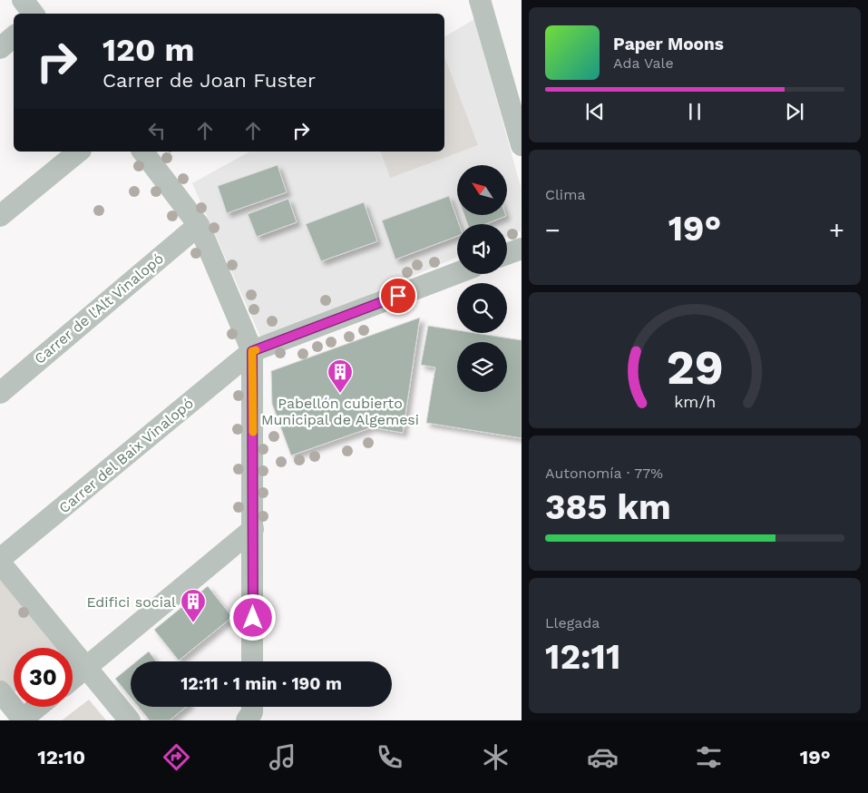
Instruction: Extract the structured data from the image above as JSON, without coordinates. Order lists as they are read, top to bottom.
{
  "streets": {
    "street": ["Carrer de l'Alt Vinalopó", "Carrer del Baix Vinalopó"]
  },
  "places": {
    "building": ["Pabellón cubierto Municipal de Algemesi", "Edifici social"]
  },
  "north": "top left",
  "page": {
    "turn": ["120 m", "Carrer de Joan Fuster"],
    "song": ["Paper Moons", "Ada Vale"],
    "tile": [
      "Clima",
      ["Autonomía · 77%", "385 km"],
      ["Llegada", "12:11"]
    ],
    "heat": ["−", "19°", "+"],
    "limit": "30",
    "trip": "12:11 · 1 min · 190 m",
    "tabs": ["12:10", "19°"],
    "gauge": ["29", "km/h"]
  }
}
